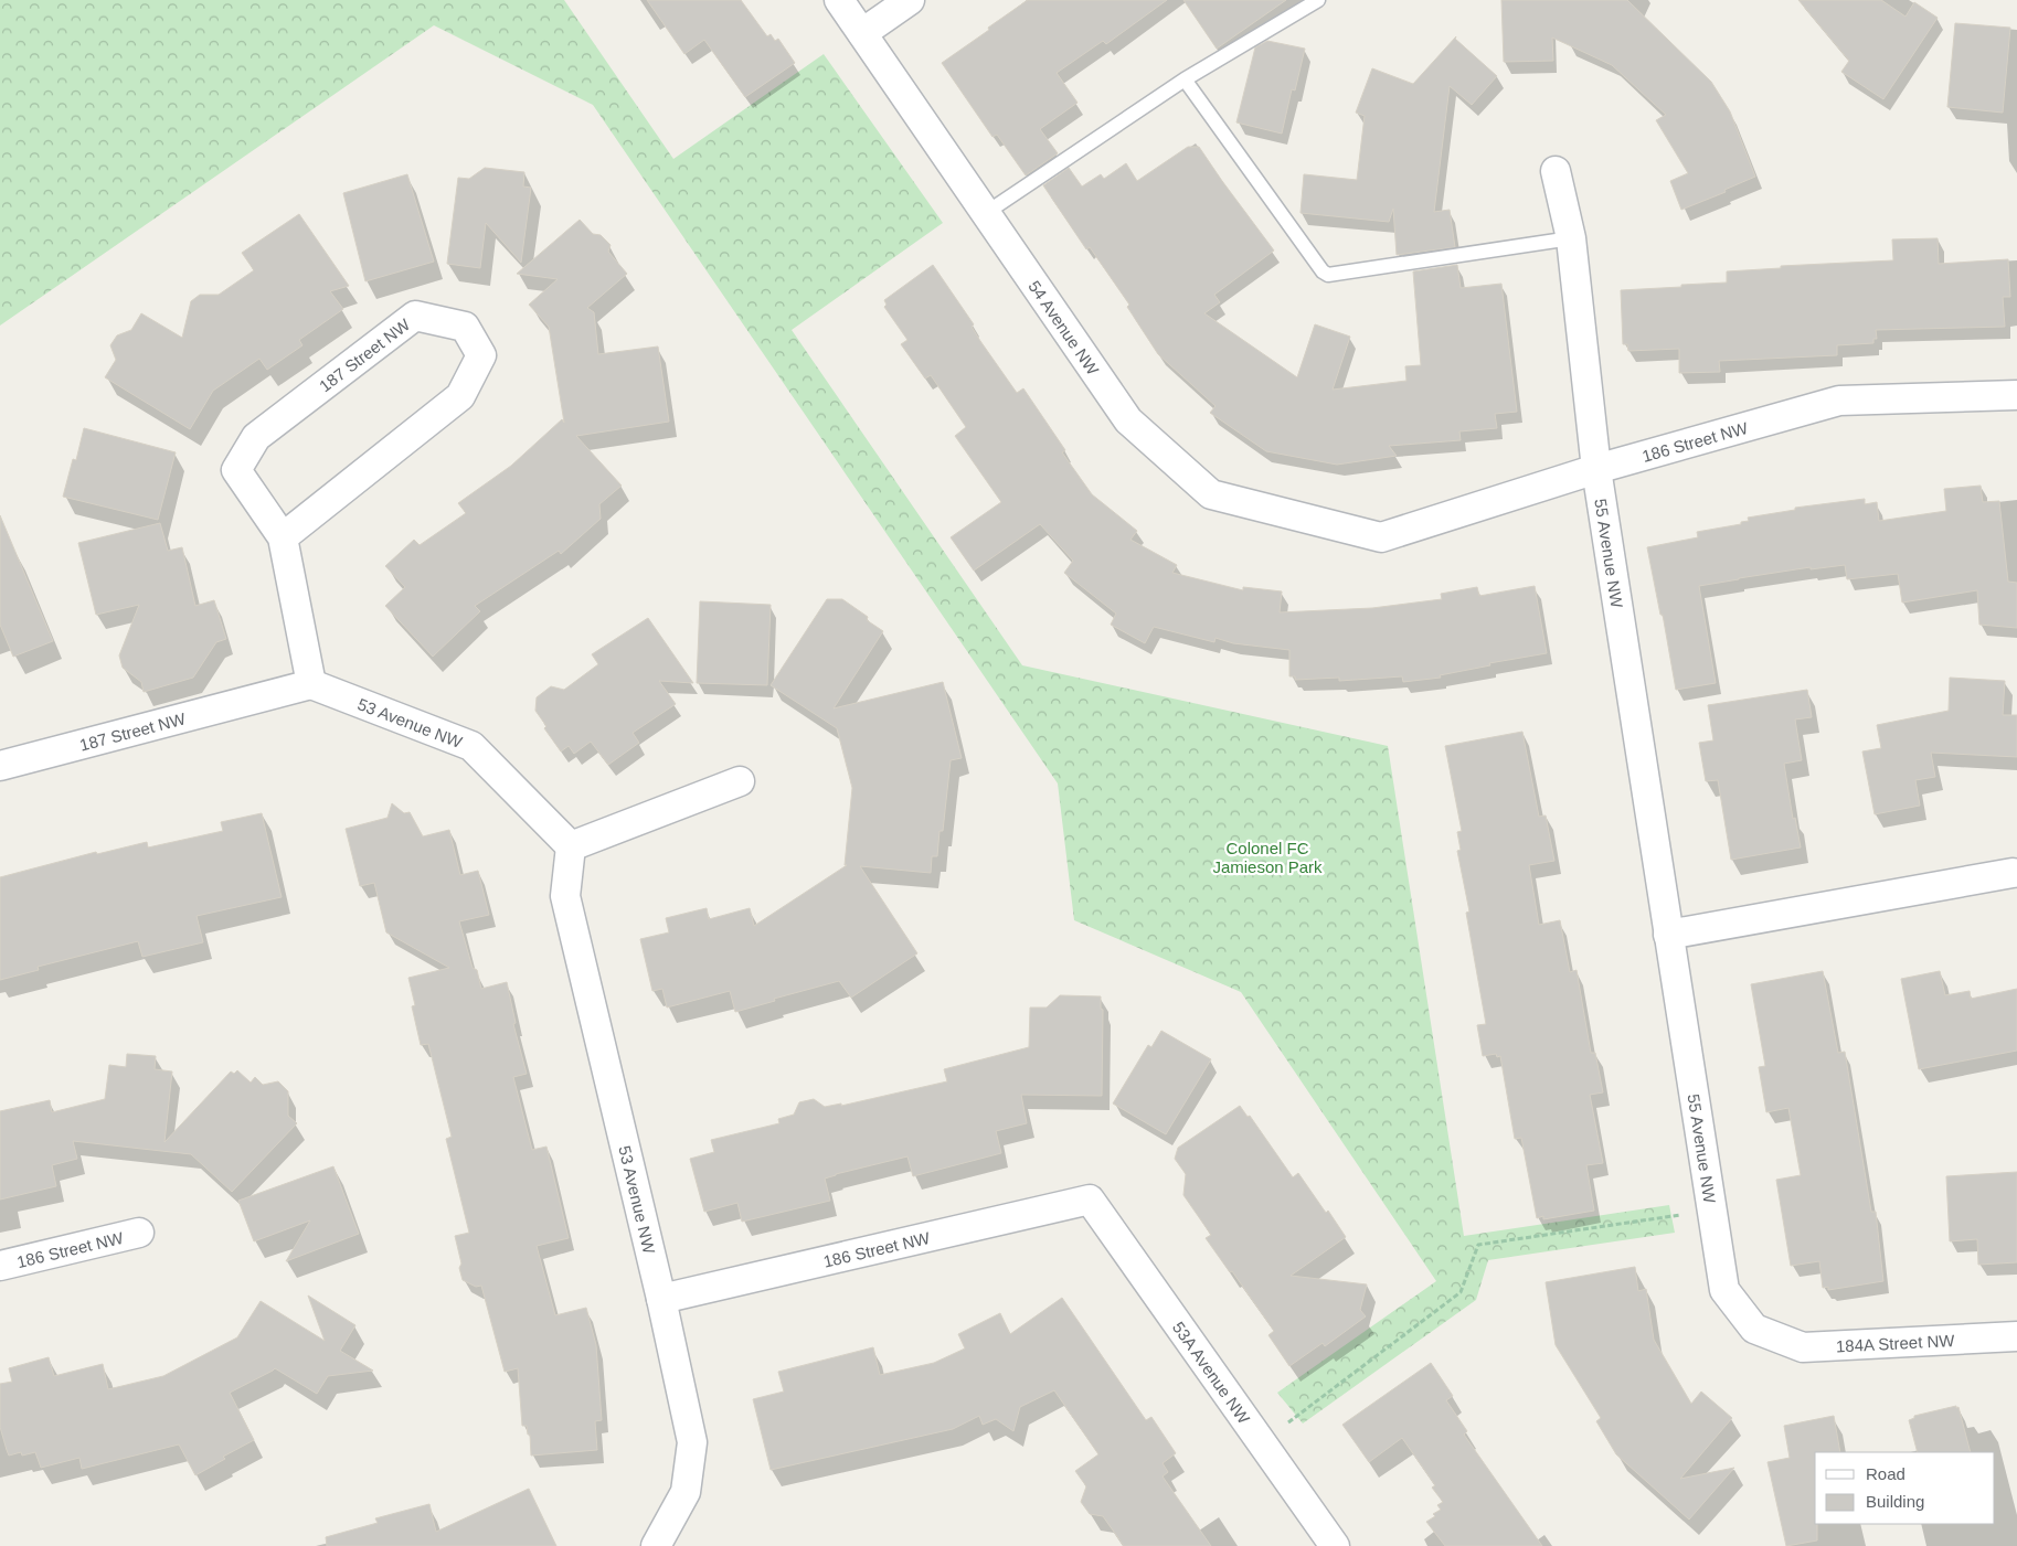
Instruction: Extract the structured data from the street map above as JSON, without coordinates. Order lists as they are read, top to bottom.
{
  "streets": {
    "street": [
      "54 Avenue NW",
      "187 Street NW",
      "186 Street NW",
      "55 Avenue NW",
      "53 Avenue NW",
      "184A Street NW",
      "53A Avenue NW"
    ]
  },
  "crossings": [
    ["54 Avenue NW", "186 Street NW"],
    ["187 Street NW", "53 Avenue NW"],
    ["186 Street NW", "55 Avenue NW"],
    ["186 Street NW", "53 Avenue NW"],
    ["186 Street NW", "53A Avenue NW"],
    ["55 Avenue NW", "184A Street NW"]
  ],
  "parks": ["Colonel FC Jamieson Park"],
  "legend": ["Road", "Building"]
}
